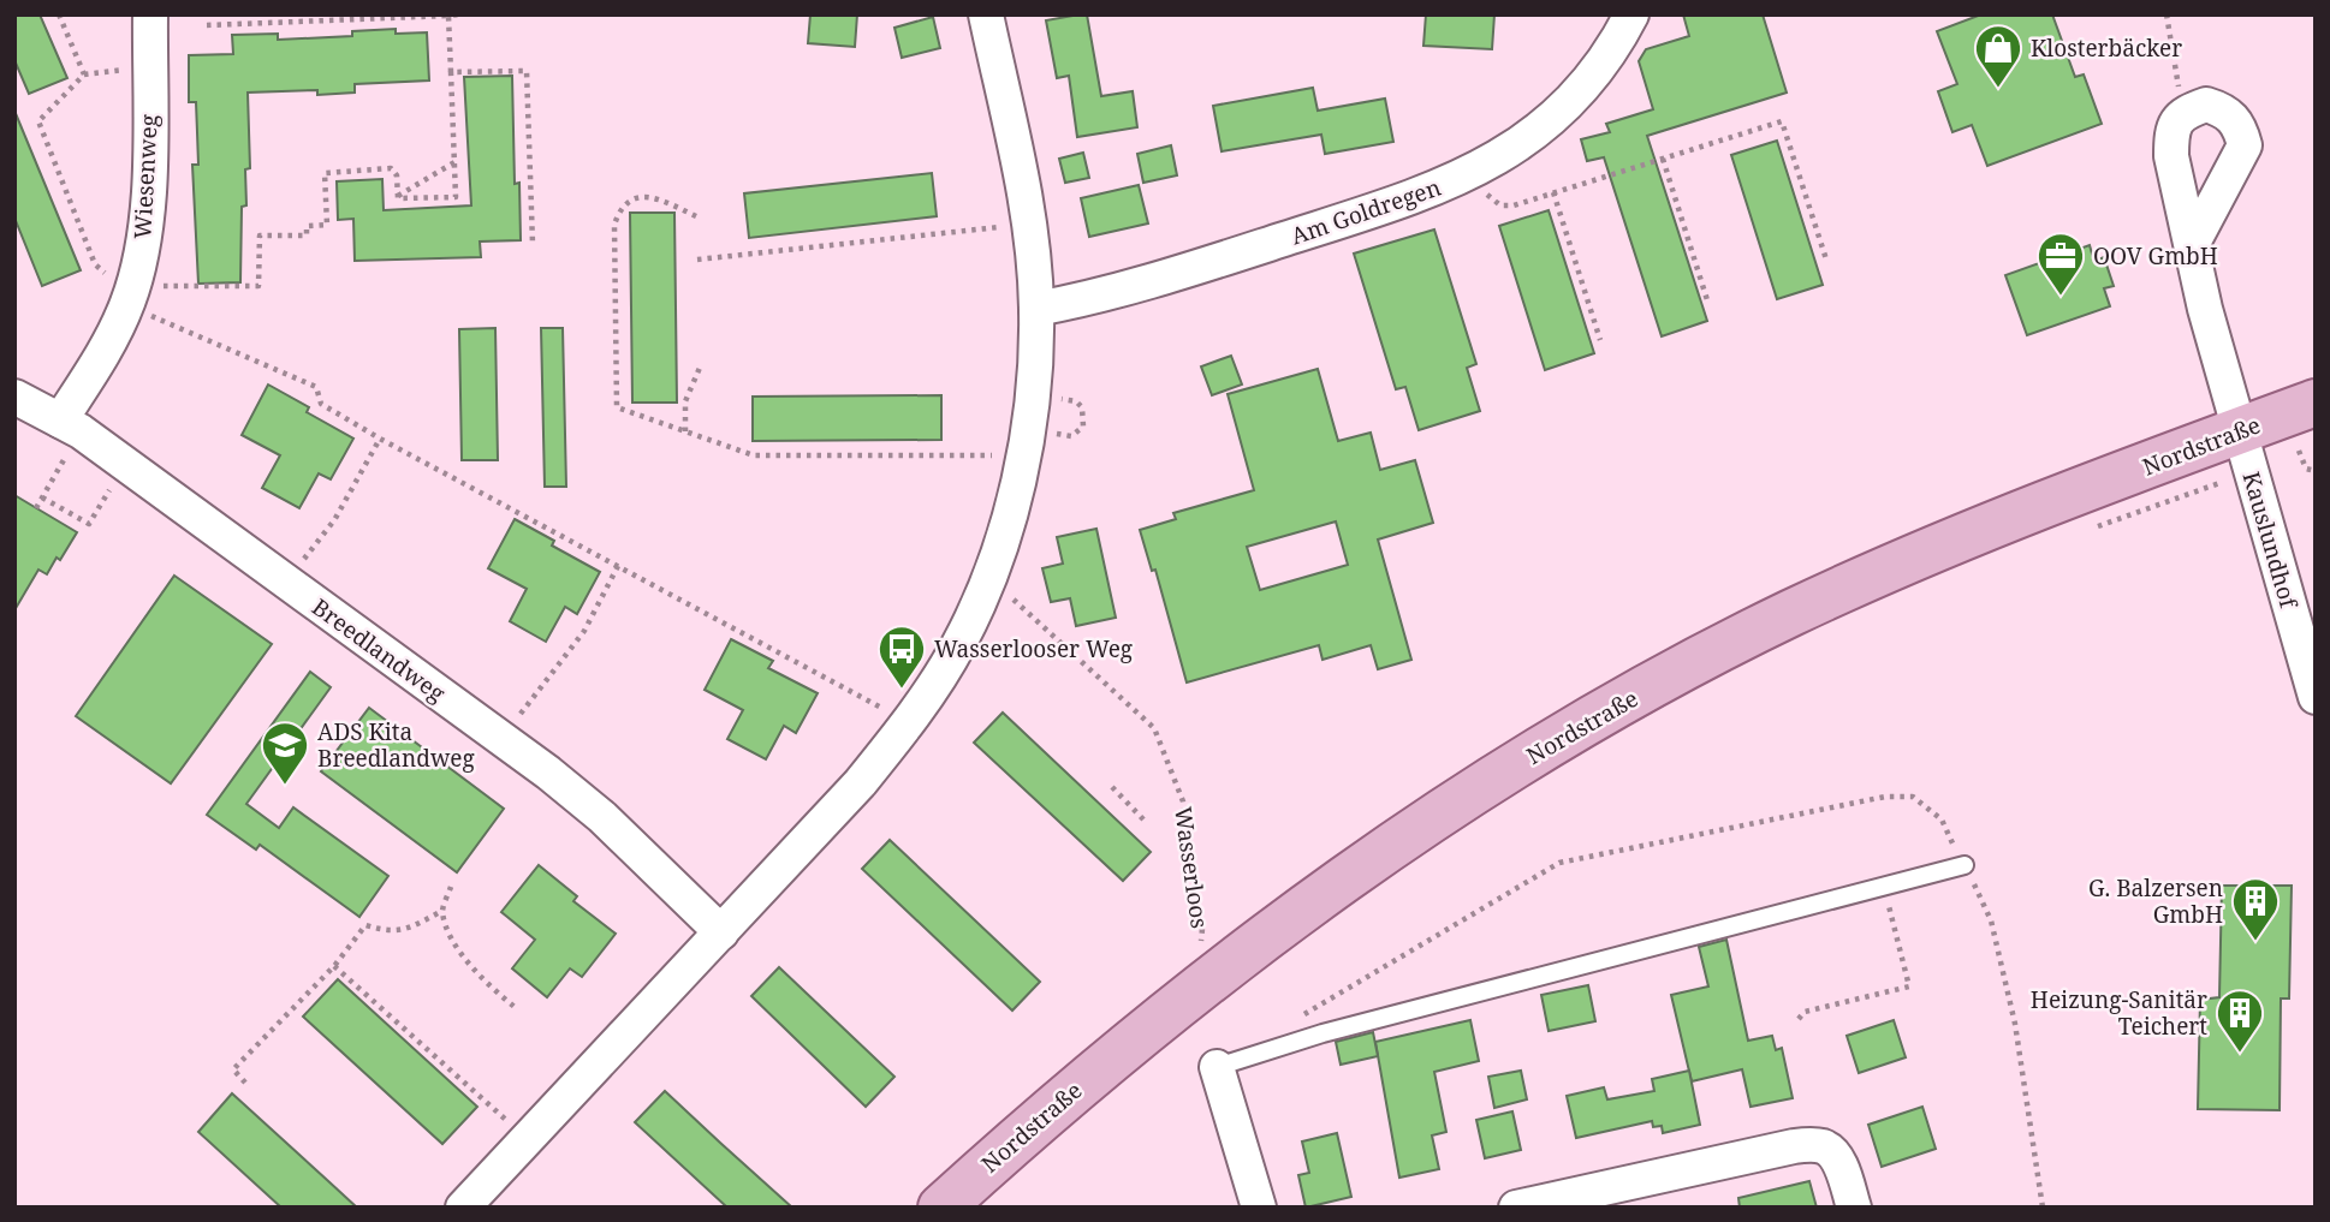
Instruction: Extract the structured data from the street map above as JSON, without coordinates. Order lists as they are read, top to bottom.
{
  "streets": {
    "main road": ["Nordstraße"],
    "street": [
      "Wiesenweg",
      "Am Goldregen",
      "Kauslundhof",
      "Breedlandweg"
    ],
    "path": ["Wasserloos"]
  },
  "crossings": [
    ["Wiesenweg", "Breedlandweg"],
    ["Nordstraße", "Kauslundhof"],
    ["Nordstraße", "Wasserloos"]
  ],
  "places": {
    "shop": ["Klosterbäcker"],
    "office": ["OOV GmbH"],
    "bus stop": ["Wasserlooser Weg"],
    "school or university": ["ADS Kita Breedlandweg"],
    "building": ["G. Balzersen GmbH", "Heizung-Sanitär Teichert"]
  }
}
